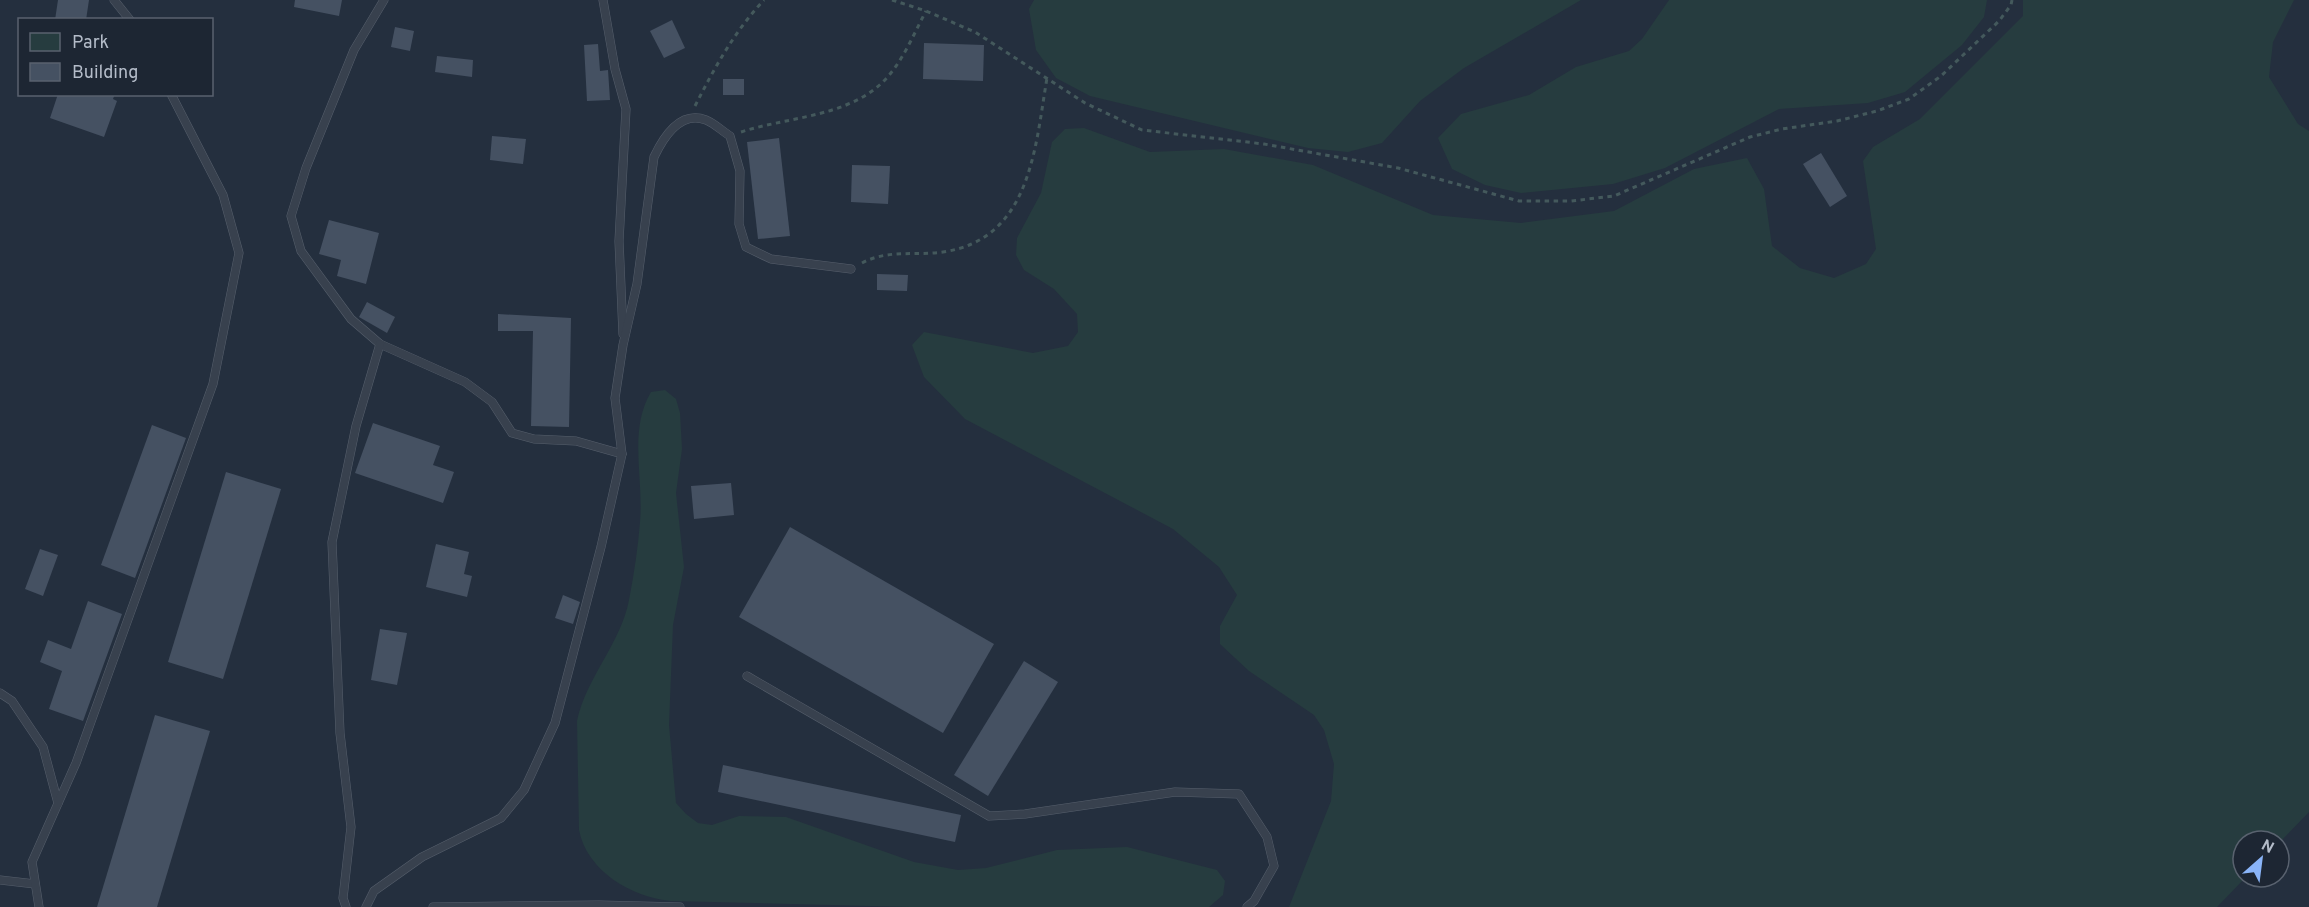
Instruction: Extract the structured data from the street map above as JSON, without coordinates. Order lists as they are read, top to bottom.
{
  "legend": ["Park", "Building"],
  "north": "top right"
}
